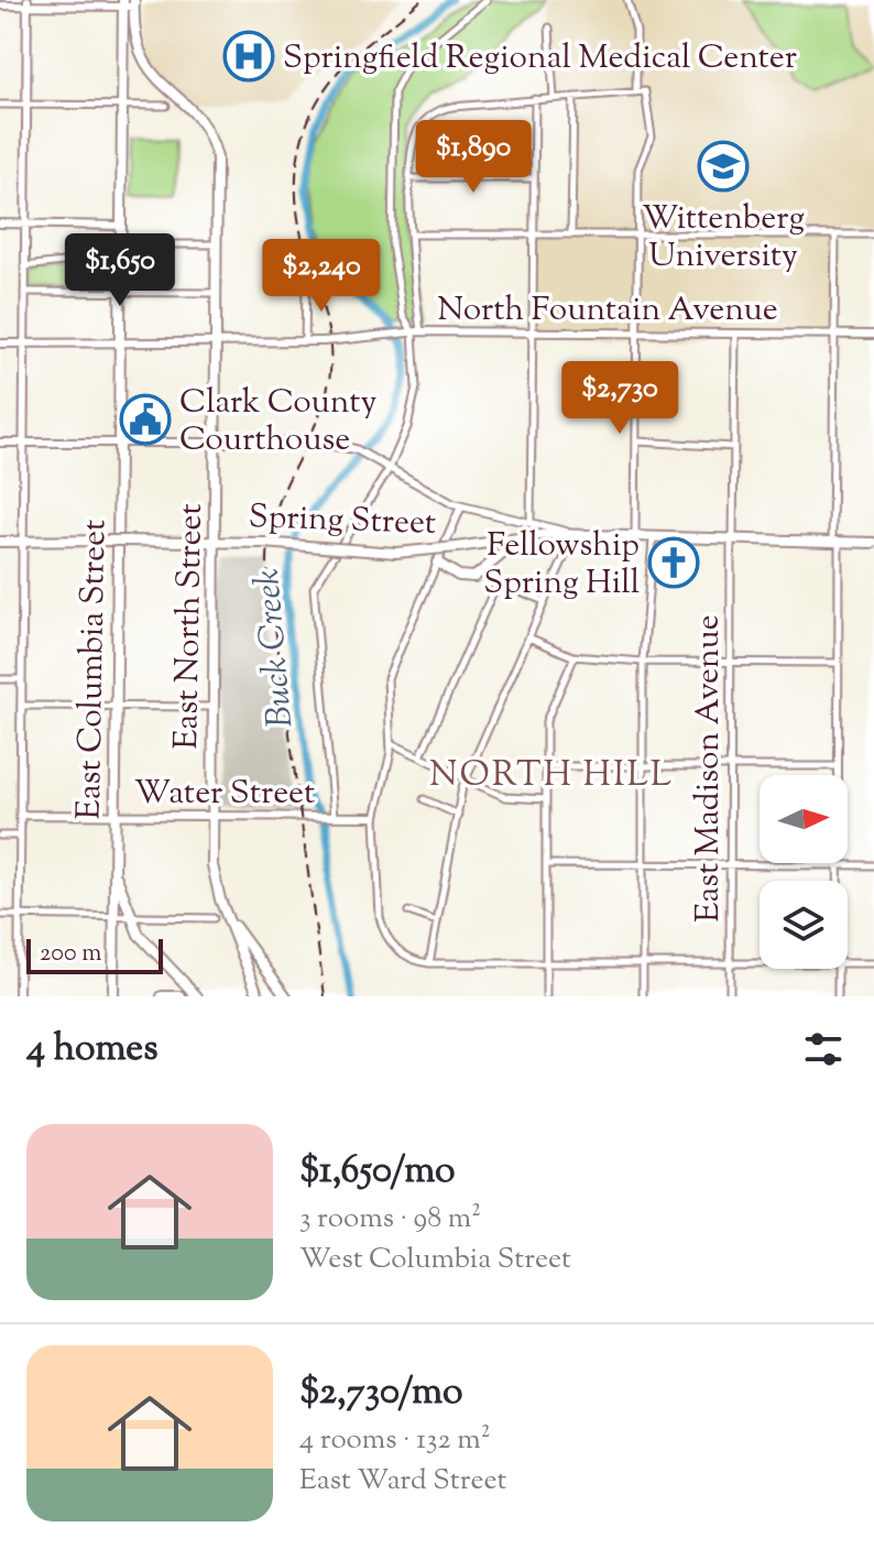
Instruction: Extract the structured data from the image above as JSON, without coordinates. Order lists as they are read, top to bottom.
{
  "streets": {
    "main road": ["Spring Street", "East North Street", "East Columbia Street"],
    "street": ["North Fountain Avenue", "East Madison Avenue", "Water Street"]
  },
  "crossings": [
    ["North Fountain Avenue", "East North Street"],
    ["North Fountain Avenue", "East Columbia Street"],
    ["North Fountain Avenue", "East Madison Avenue"],
    ["Spring Street", "East North Street"],
    ["Spring Street", "East Madison Avenue"],
    ["East North Street", "East Columbia Street"],
    ["East North Street", "Water Street"],
    ["East Columbia Street", "Water Street"]
  ],
  "districts": ["NORTH HILL"],
  "water": ["Buck Creek"],
  "places": {
    "hospital": ["Springfield Regional Medical Center"],
    "school or university": ["Wittenberg University"],
    "public building": ["Clark County Courthouse"],
    "church": ["Fellowship Spring Hill"]
  },
  "scale_bar": "200 m",
  "north": "right",
  "page": {
    "price": [
      "$1,890",
      "$1,650",
      "$2,240",
      "$2,730"
    ],
    "scale": "200 m",
    "heading": "4 homes",
    "list": [
      {
        "name": "$1,650/mo",
        "note": "3 rooms · 98 m² · West Columbia Street"
      },
      {
        "name": "$2,730/mo",
        "note": "4 rooms · 132 m² · East Ward Street"
      }
    ]
  }
}
